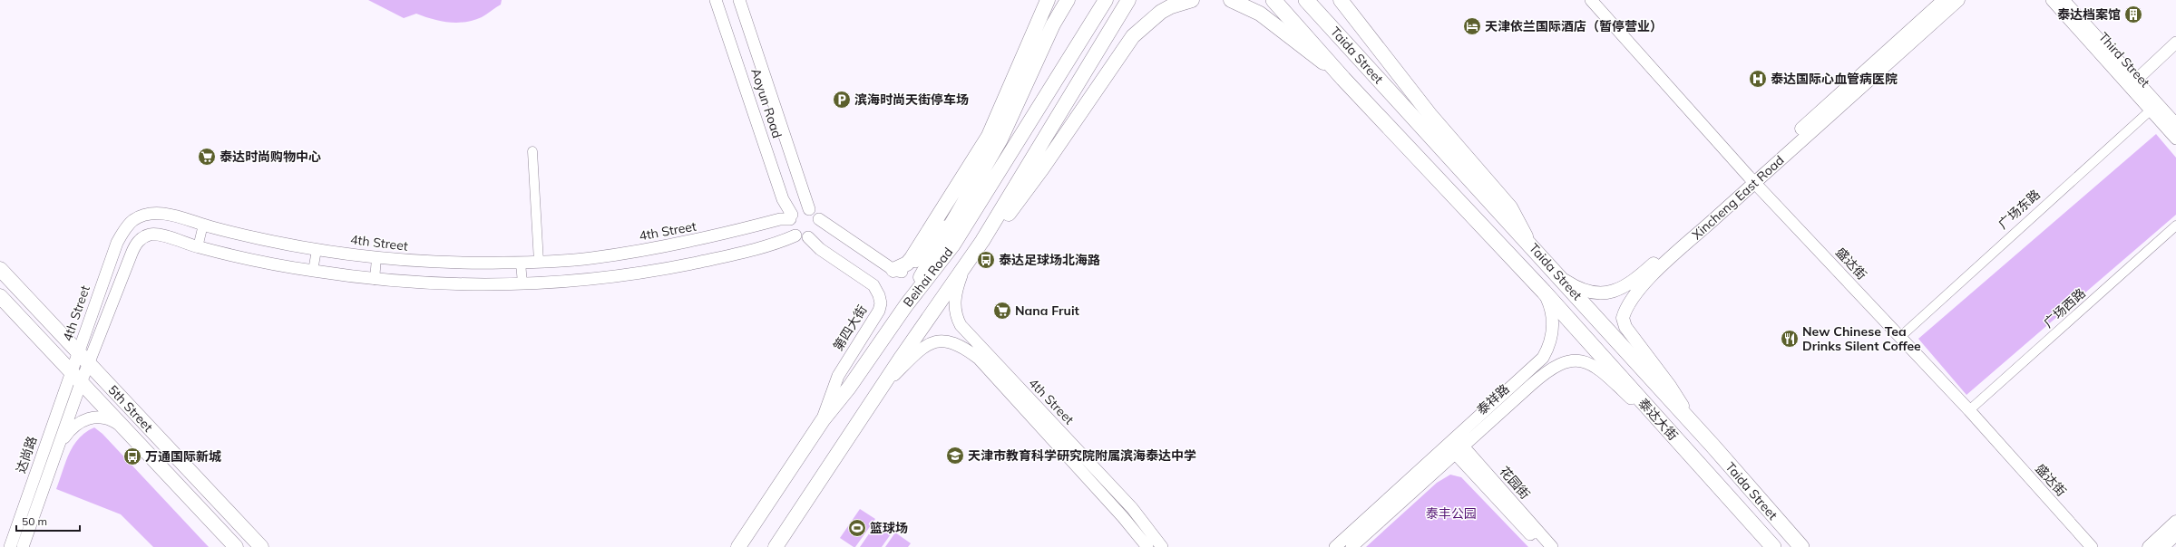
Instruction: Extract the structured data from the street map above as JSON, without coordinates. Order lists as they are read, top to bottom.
{
  "streets": {
    "highway": ["Taida Street", "泰达大街"],
    "main road": ["Xincheng East Road", "Beihai Road", "5th Street"],
    "street": [
      "Third Street",
      "Aoyun Road",
      "广场东路",
      "4th Street",
      "盛达街",
      "广场西路",
      "第四大街",
      "泰祥路",
      "达尚路",
      "花园街"
    ]
  },
  "crossings": [
    ["Taida Street", "Xincheng East Road"],
    ["Taida Street", "泰祥路"],
    ["Taida Street", "泰达大街"],
    ["Third Street", "广场东路"],
    ["Aoyun Road", "4th Street"],
    ["Aoyun Road", "第四大街"],
    ["Xincheng East Road", "盛达街"],
    ["广场东路", "盛达街"],
    ["4th Street", "Beihai Road"],
    ["4th Street", "第四大街"],
    ["4th Street", "5th Street"],
    ["4th Street", "达尚路"],
    ["盛达街", "广场西路"],
    ["Beihai Road", "第四大街"],
    ["泰祥路", "泰达大街"],
    ["泰祥路", "花园街"],
    ["5th Street", "达尚路"]
  ],
  "parks": ["泰丰公园"],
  "places": {
    "building": ["泰达档案馆"],
    "hotel": ["天津依兰国际酒店（暂停营业）"],
    "hospital": ["泰达国际心血管病医院"],
    "parking": ["滨海时尚天街停车场"],
    "supermarket": ["泰达时尚购物中心", "Nana Fruit"],
    "bus stop": ["泰达足球场北海路", "万通国际新城"],
    "restaurant": ["New Chinese Tea Drinks Silent Coffee"],
    "school or university": ["天津市教育科学研究院附属滨海泰达中学"],
    "sports": ["篮球场"]
  },
  "scale_bar": "50 m"
}
